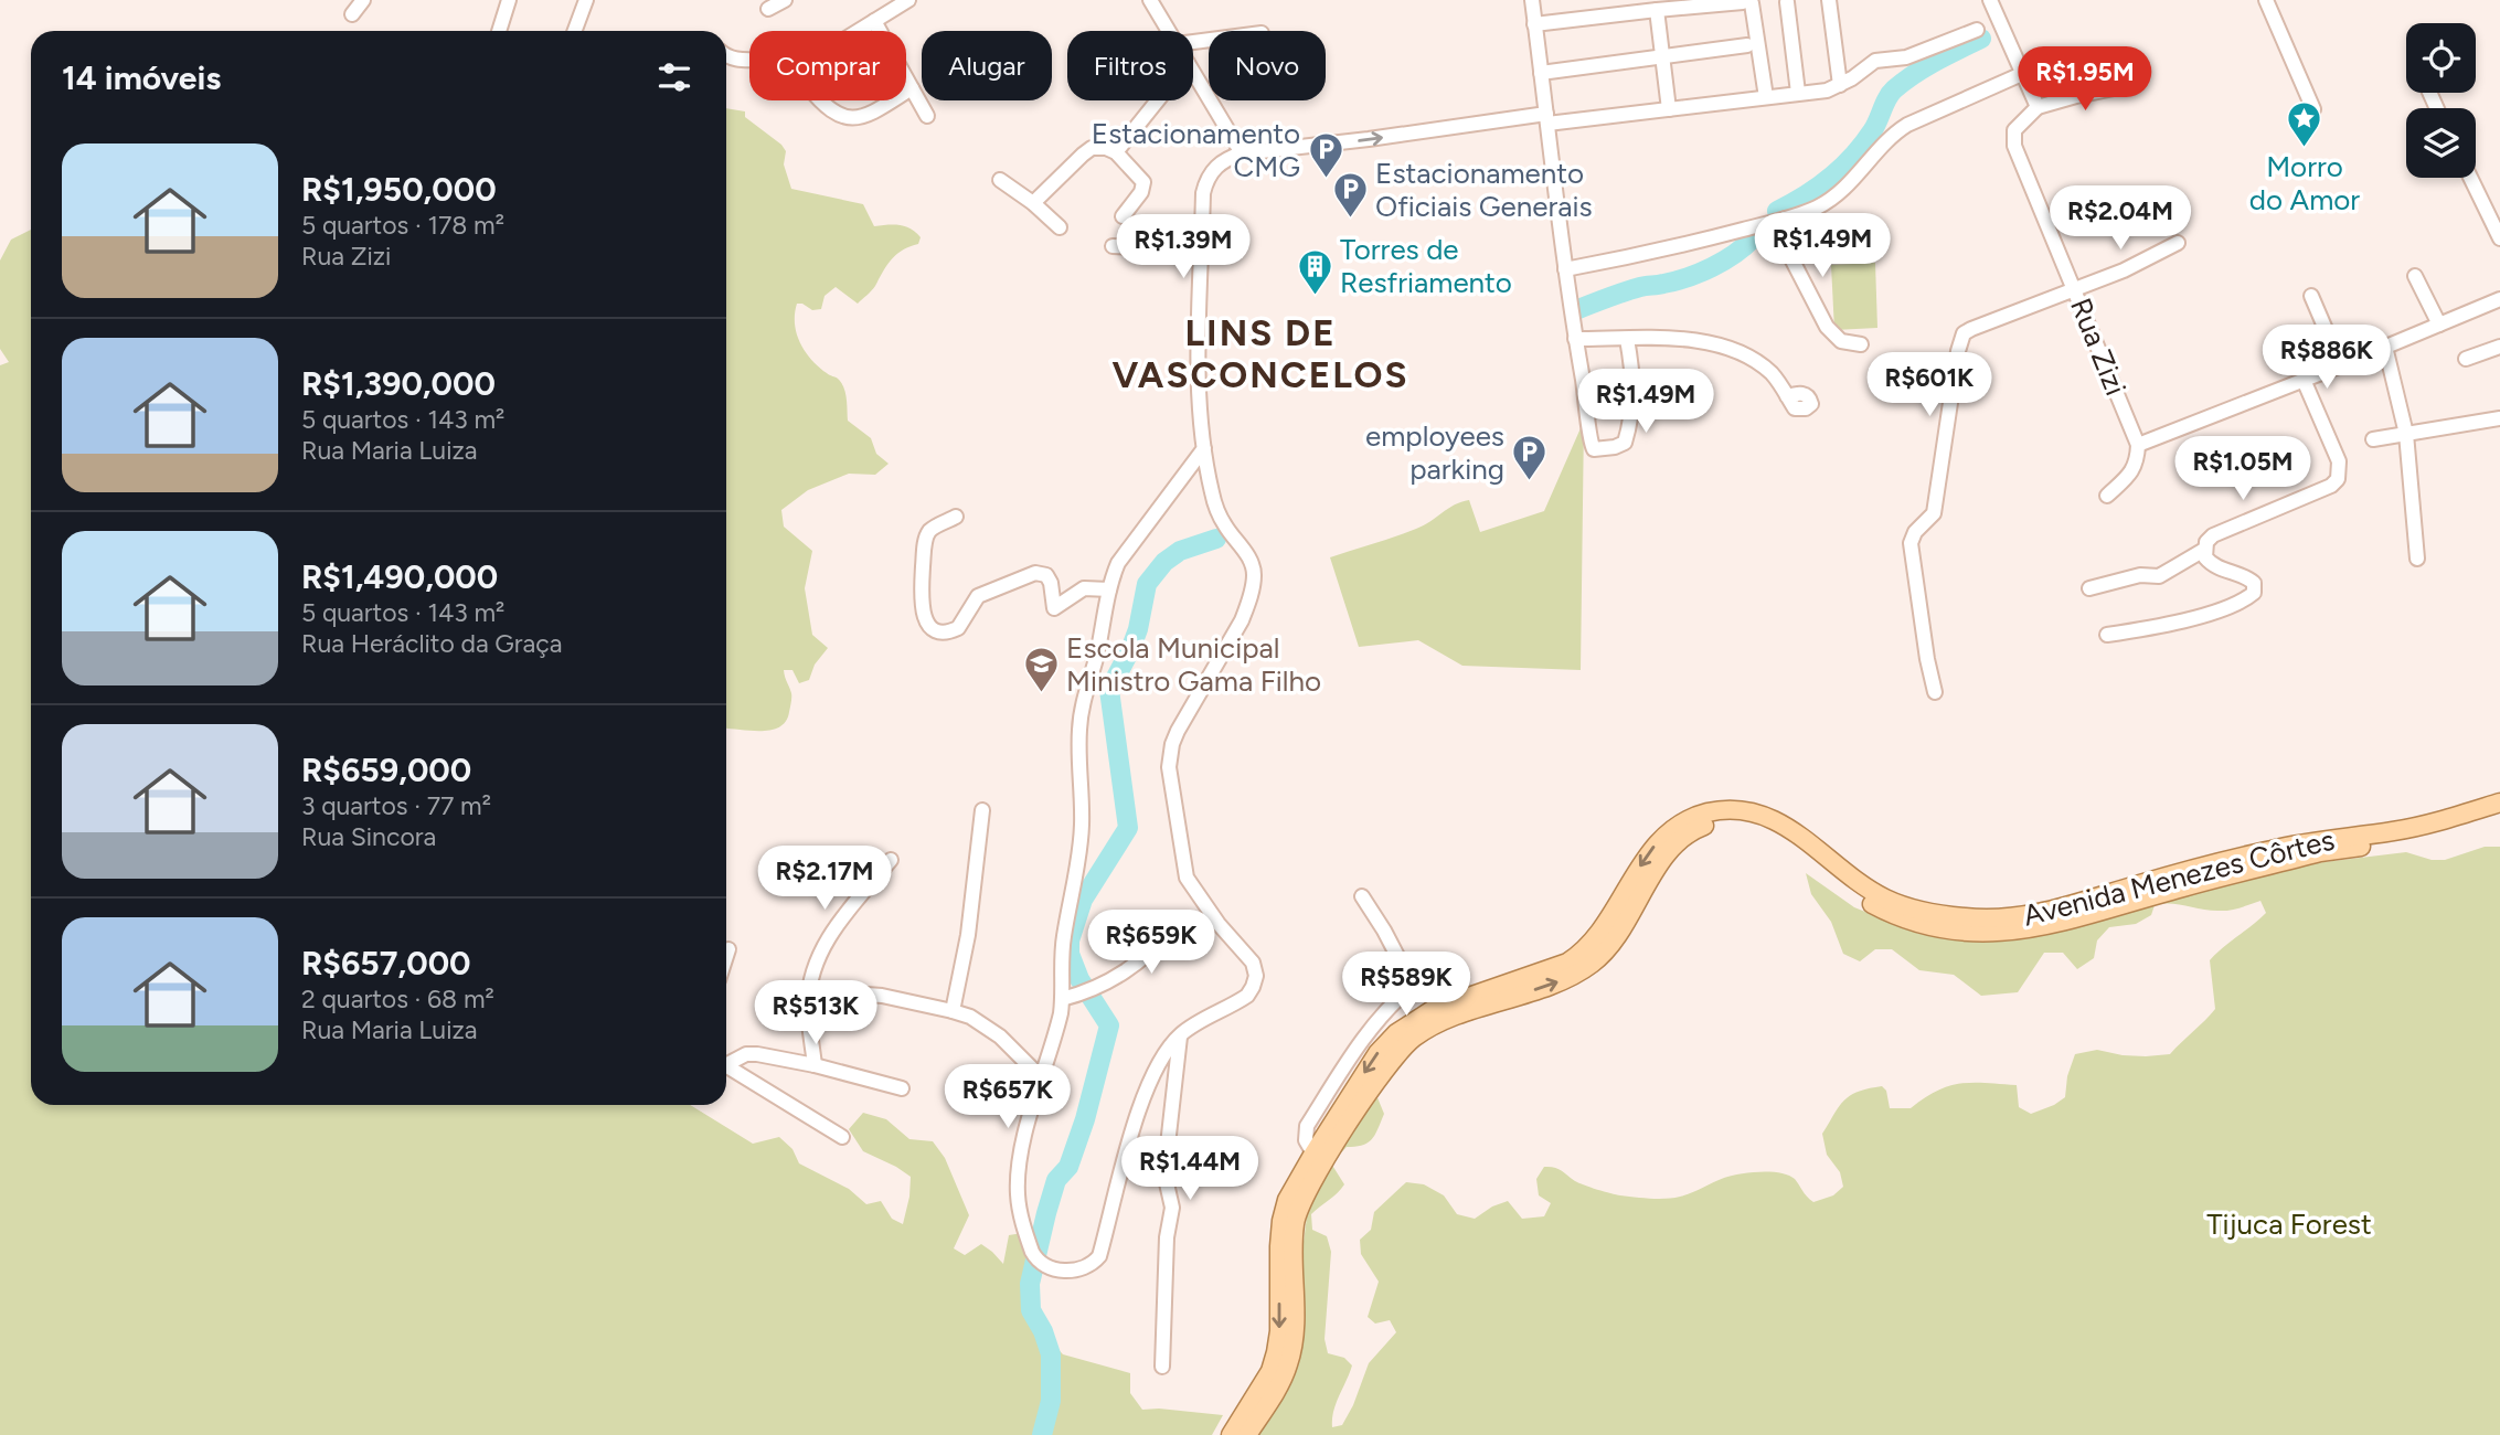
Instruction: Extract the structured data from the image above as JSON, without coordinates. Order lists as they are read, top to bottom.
{
  "streets": {
    "main road": ["Avenida Menezes Côrtes"],
    "street": ["Rua Zizi"]
  },
  "districts": ["LINS DE VASCONCELOS"],
  "parks": ["Tijuca Forest"],
  "places": {
    "place": ["Morro do Amor"],
    "parking": ["Estacionamento CMG", "Estacionamento Oficiais Generais", "employees parking"],
    "building": ["Torres de Resfriamento"],
    "school or university": ["Escola Municipal Ministro Gama Filho"]
  },
  "page": {
    "chip": [
      "Comprar",
      "Alugar",
      "Filtros",
      "Novo"
    ],
    "heading": "14 imóveis",
    "price": [
      "R$1.95M",
      "R$2.04M",
      "R$1.49M",
      "R$1.39M",
      "R$886K",
      "R$601K",
      "R$1.49M",
      "R$1.05M",
      "R$2.17M",
      "R$659K",
      "R$589K",
      "R$513K",
      "R$657K",
      "R$1.44M"
    ],
    "list": [
      {
        "name": "R$1,950,000",
        "note": "5 quartos · 178 m² · Rua Zizi"
      },
      {
        "name": "R$1,390,000",
        "note": "5 quartos · 143 m² · Rua Maria Luiza"
      },
      {
        "name": "R$1,490,000",
        "note": "5 quartos · 143 m² · Rua Heráclito da Graça"
      },
      {
        "name": "R$659,000",
        "note": "3 quartos · 77 m² · Rua Sincora"
      },
      {
        "name": "R$657,000",
        "note": "2 quartos · 68 m² · Rua Maria Luiza"
      }
    ]
  }
}
